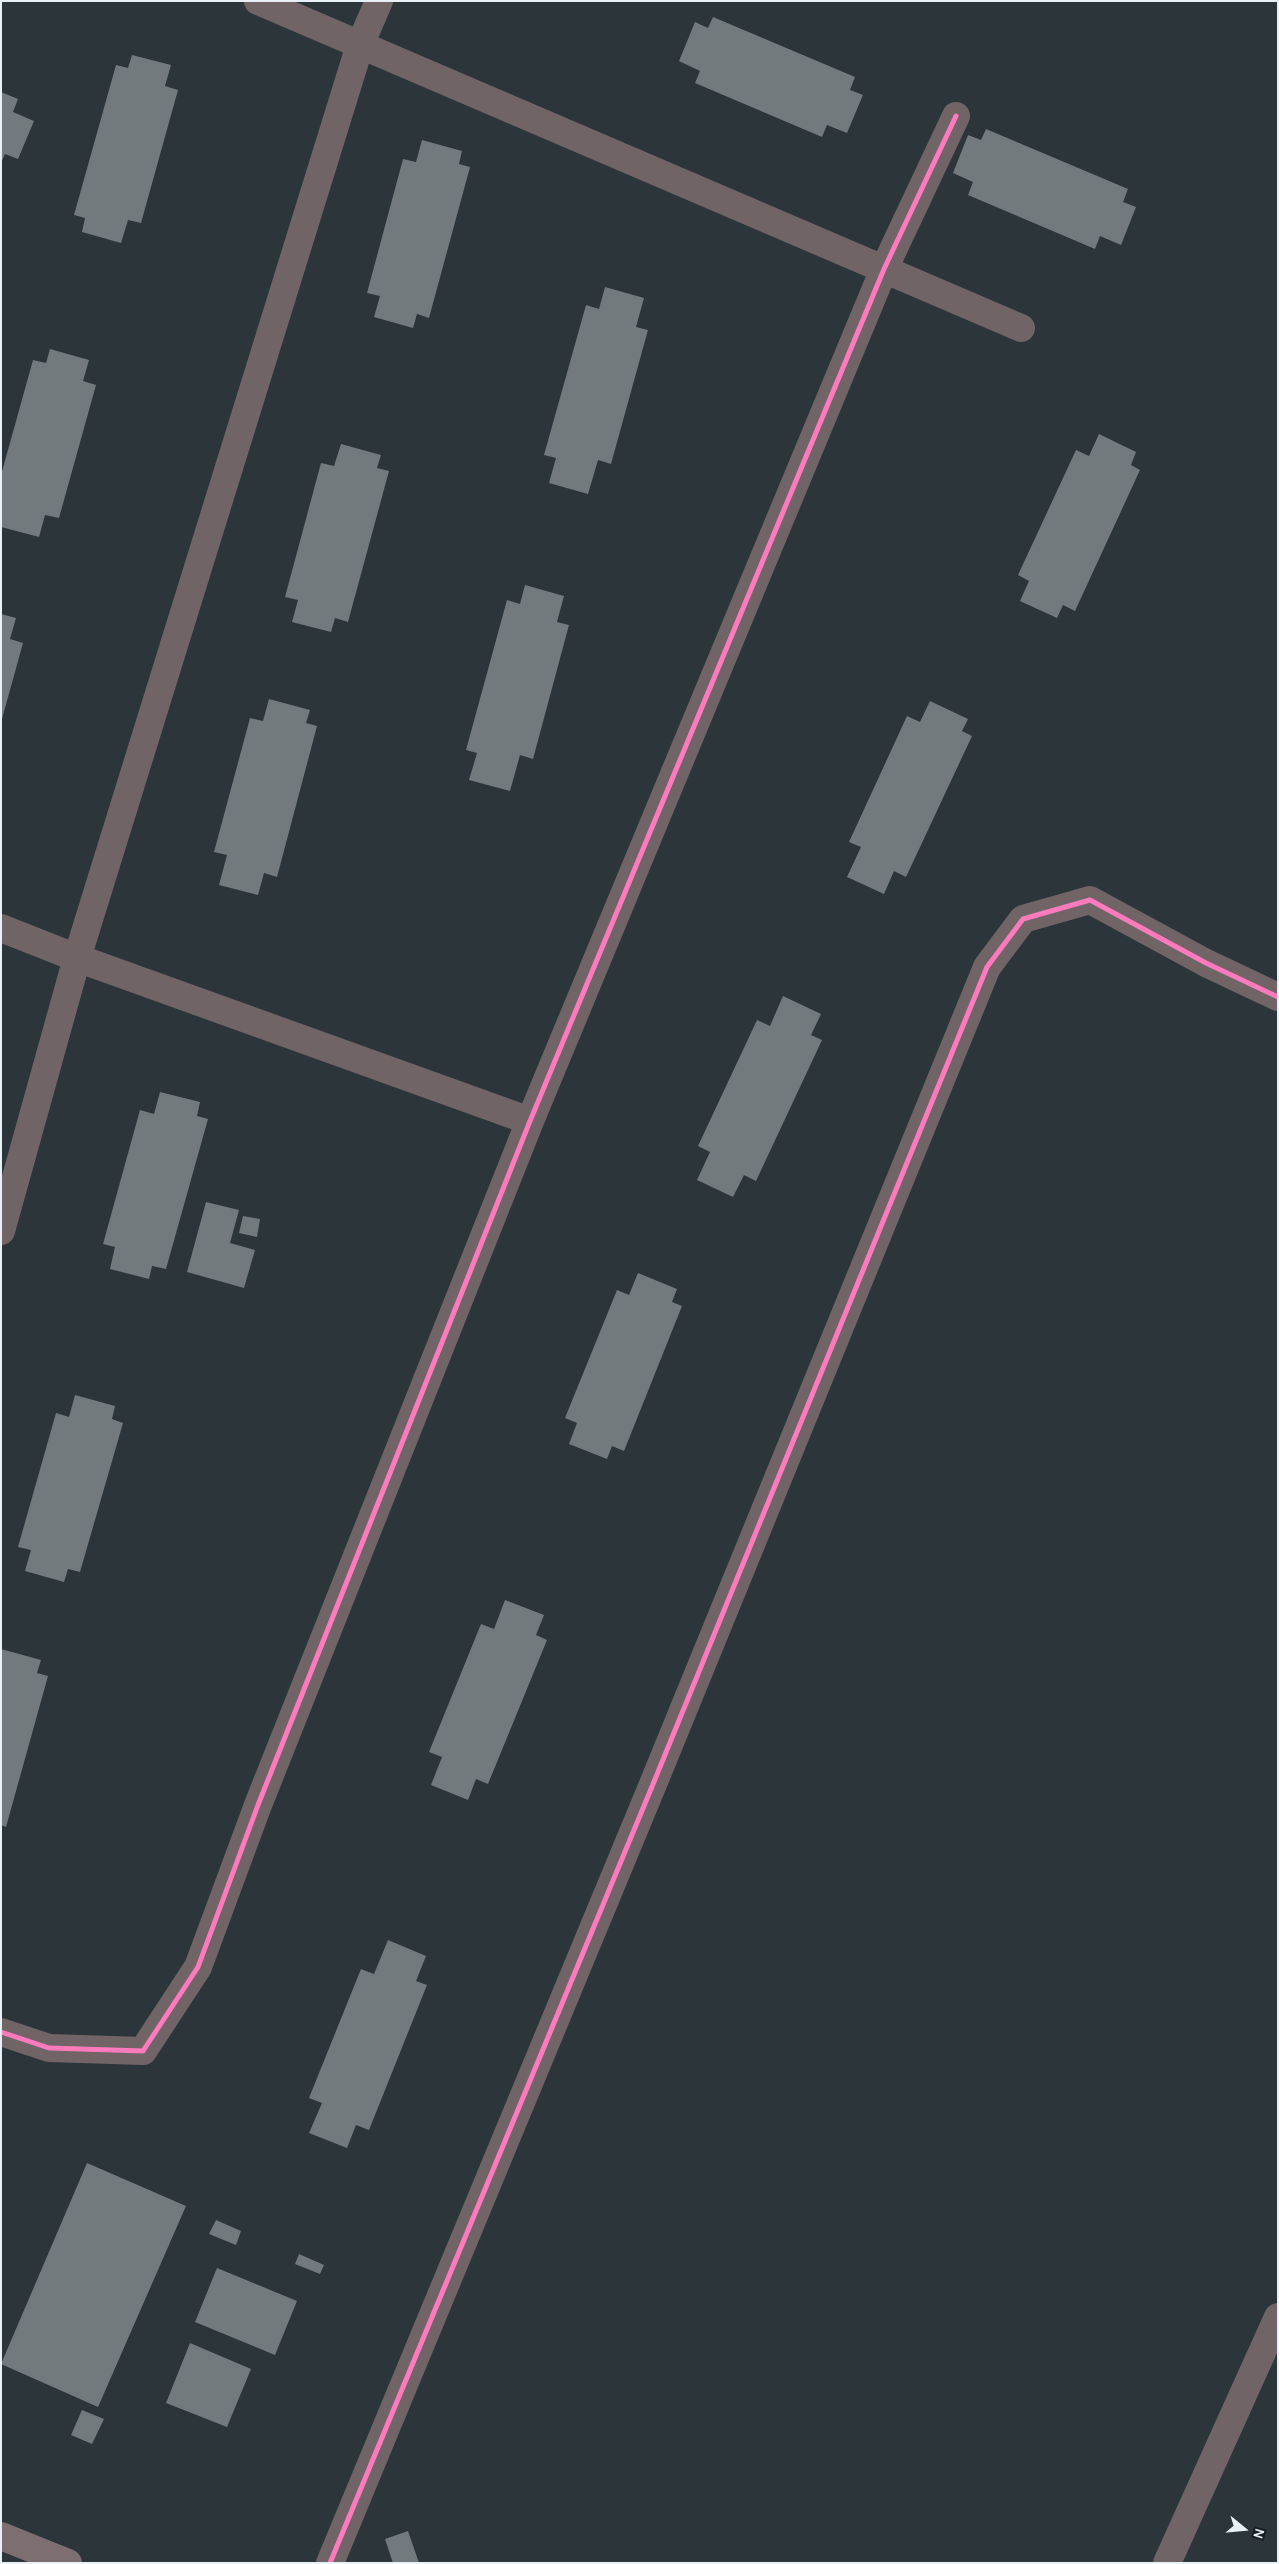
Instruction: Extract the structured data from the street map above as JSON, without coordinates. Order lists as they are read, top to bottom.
{
  "north": "right"
}
